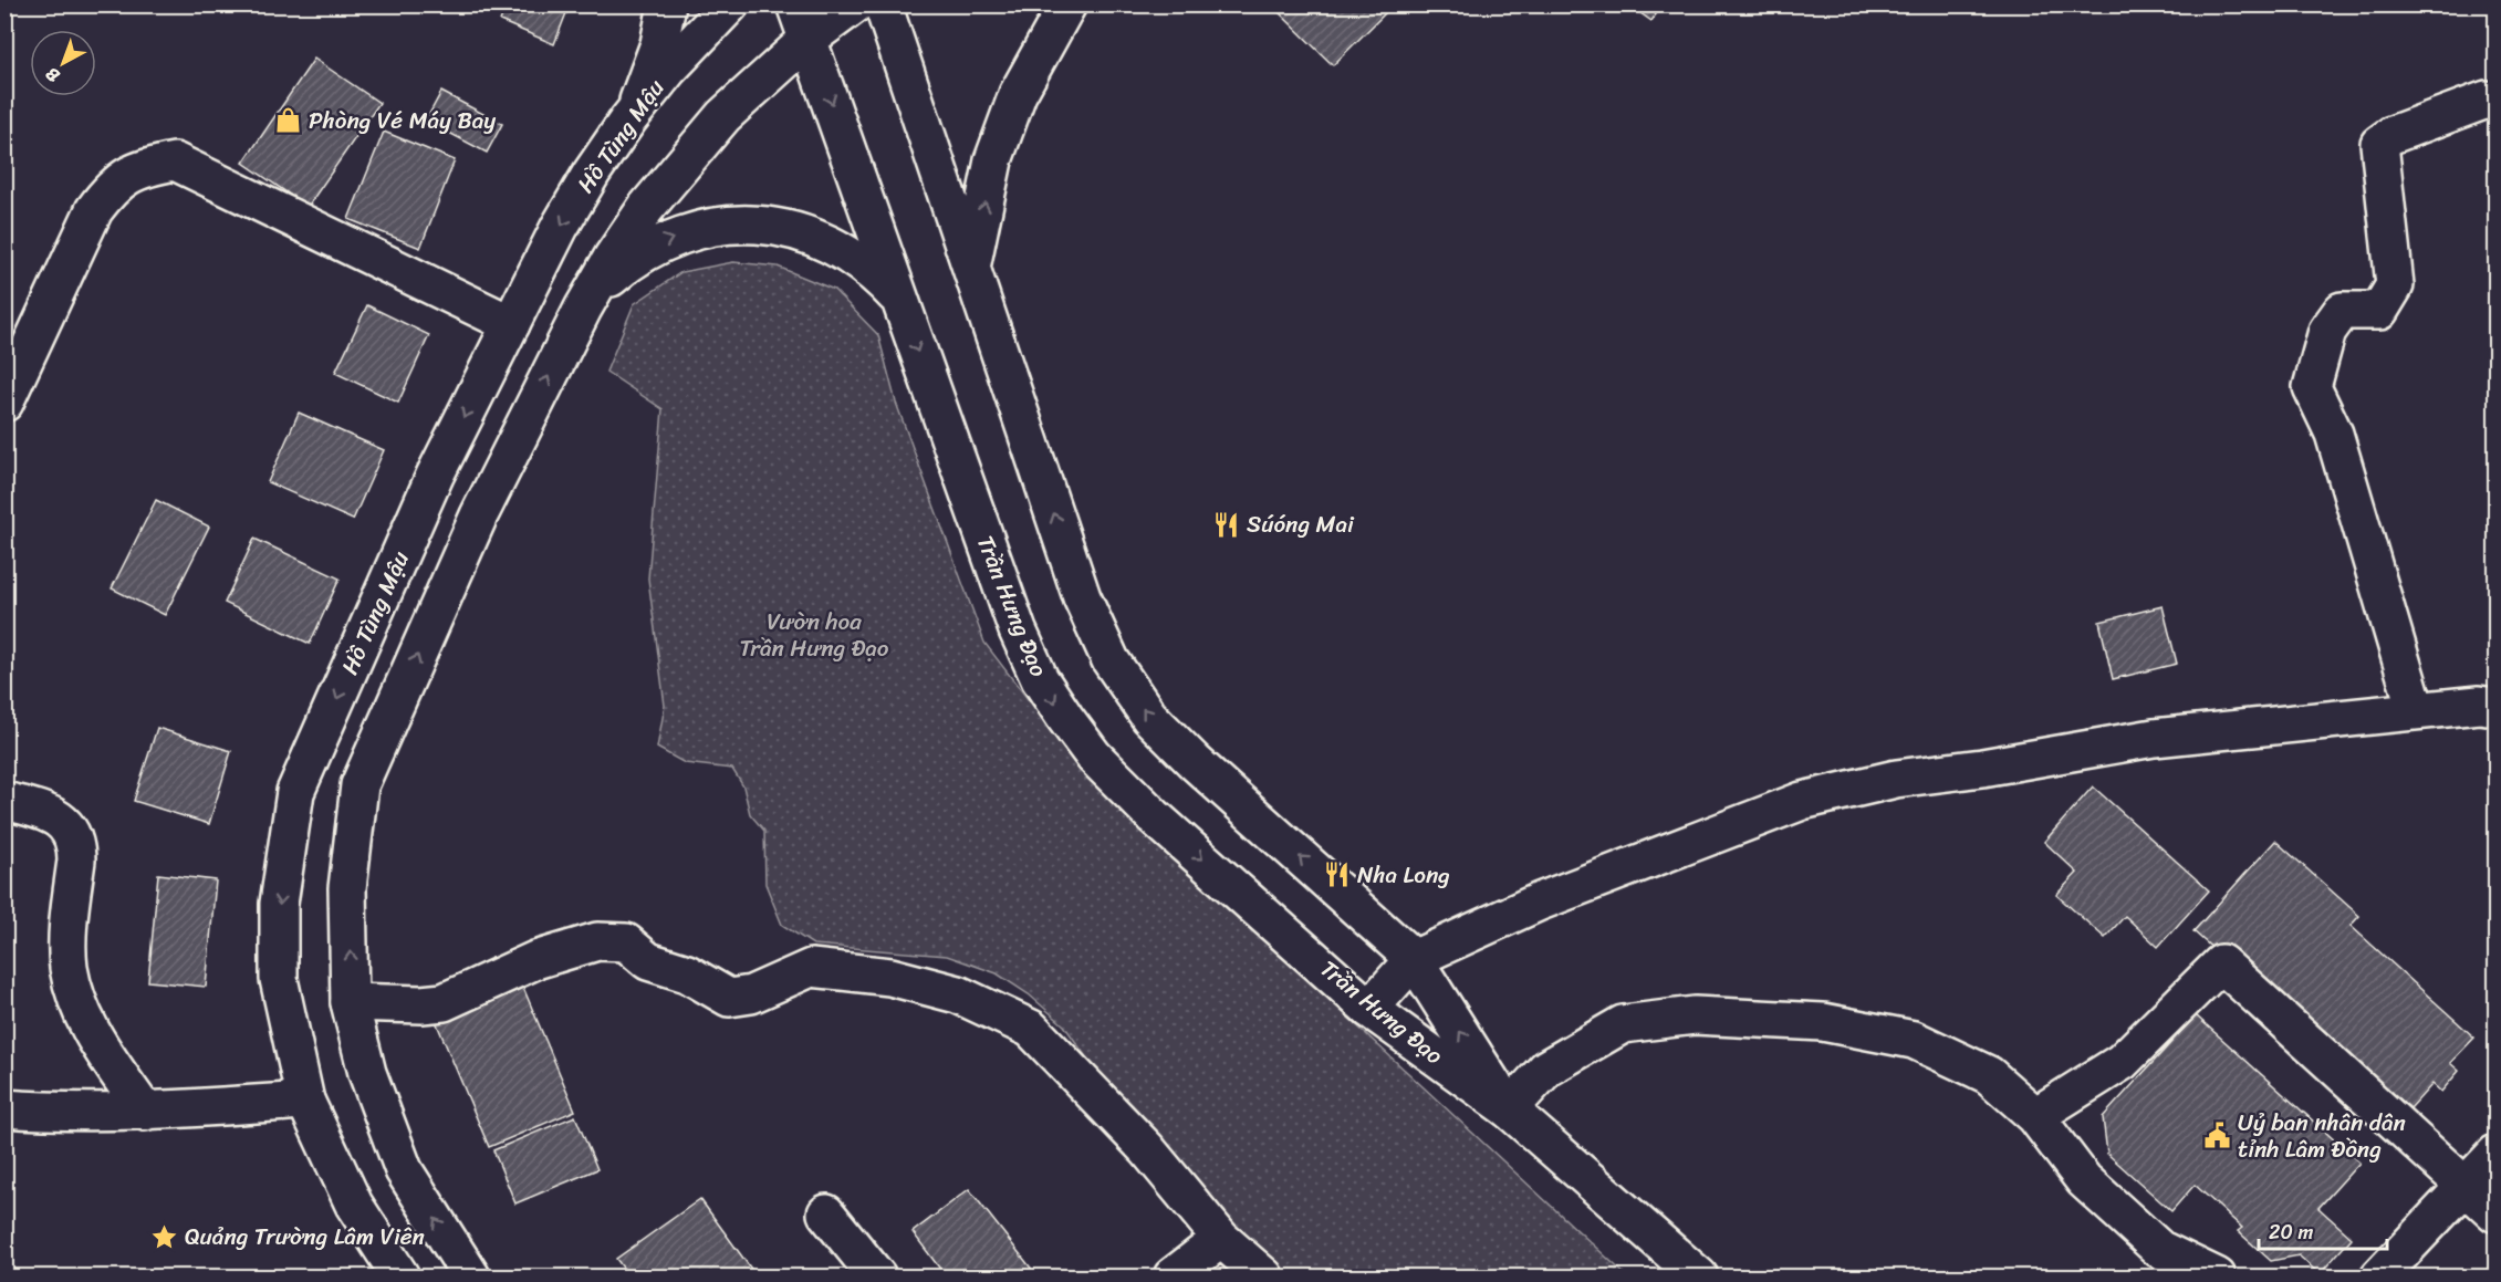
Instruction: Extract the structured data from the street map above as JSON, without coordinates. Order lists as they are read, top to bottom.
{
  "streets": {
    "main road": ["Hồ Tùng Mậu", "Trần Hưng Đạo"]
  },
  "parks": ["Vườn hoa Trần Hưng Đạo"],
  "places": {
    "shop": ["Phòng Vé Máy Bay"],
    "restaurant": ["Súóng Mai", "Nha Long"],
    "public building": ["Uỷ ban nhân dân tỉnh Lâm Đồng"],
    "place": ["Quảng Trường Lâm Viên"]
  },
  "scale_bar": "20 m",
  "north": "bottom left"
}
